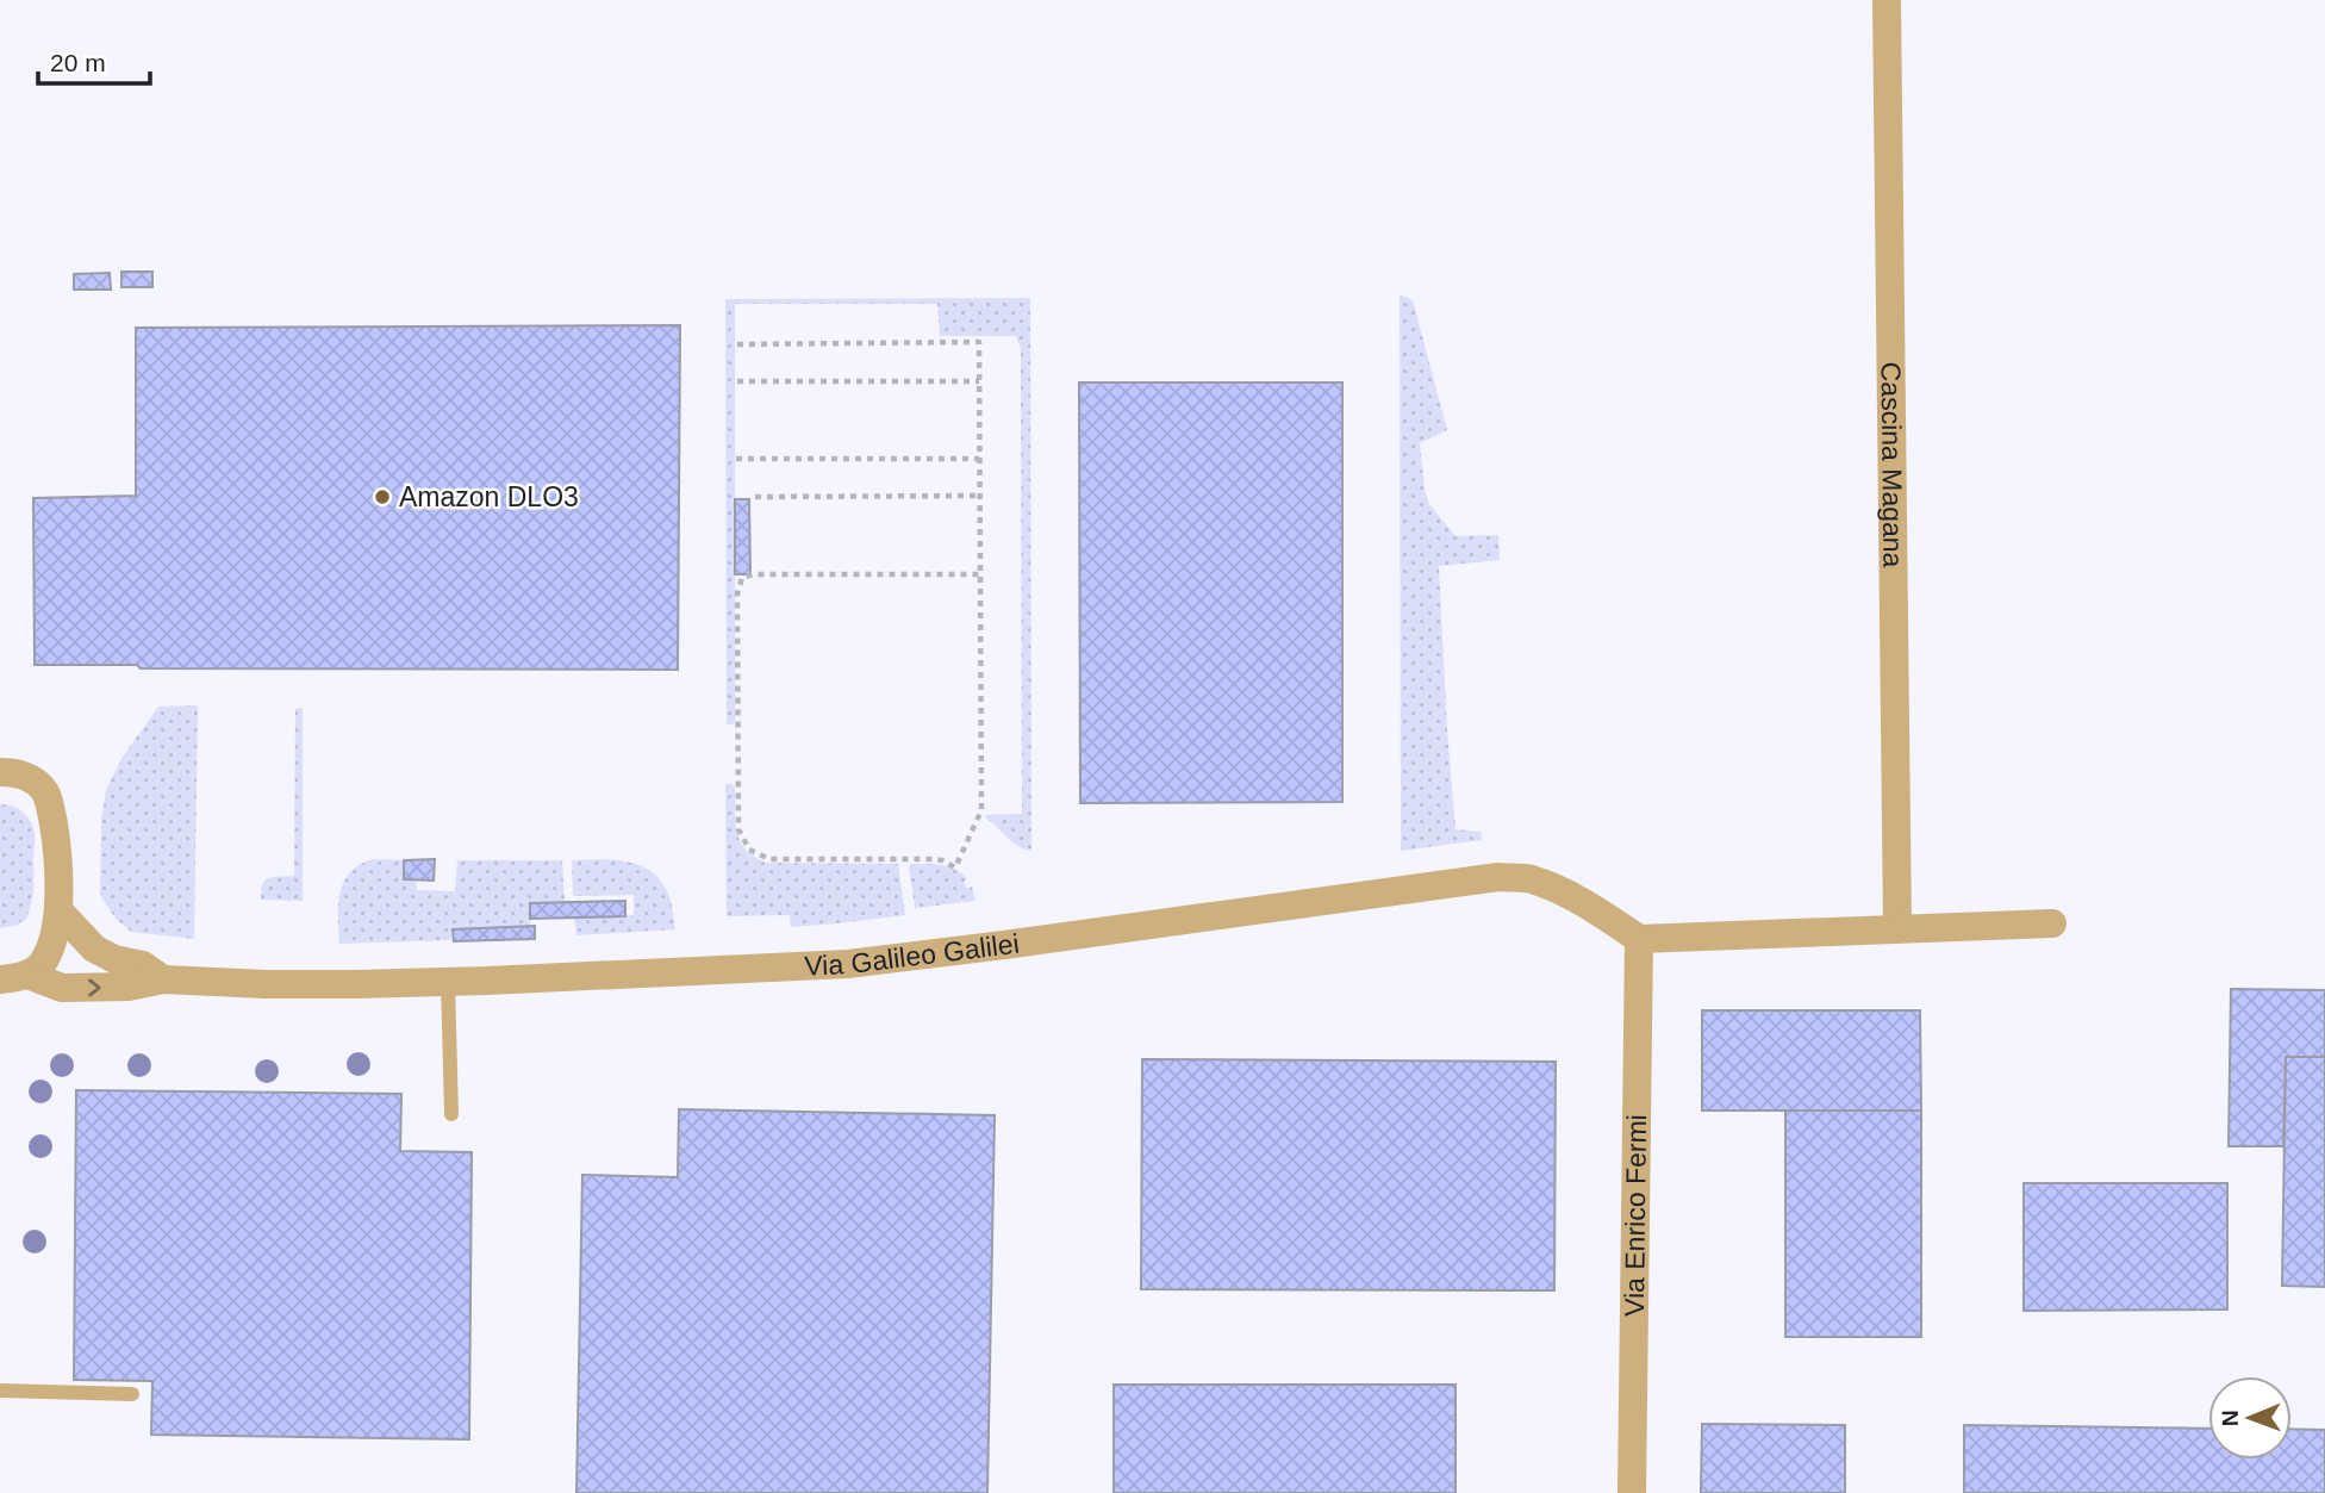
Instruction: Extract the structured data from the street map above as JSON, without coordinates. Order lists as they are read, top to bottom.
{
  "streets": {
    "street": ["Cascina Magana", "Via Galileo Galilei", "Via Enrico Fermi"]
  },
  "crossings": [
    ["Via Galileo Galilei", "Via Enrico Fermi"]
  ],
  "places": ["Amazon DLO3"],
  "scale_bar": "20 m",
  "north": "left"
}
